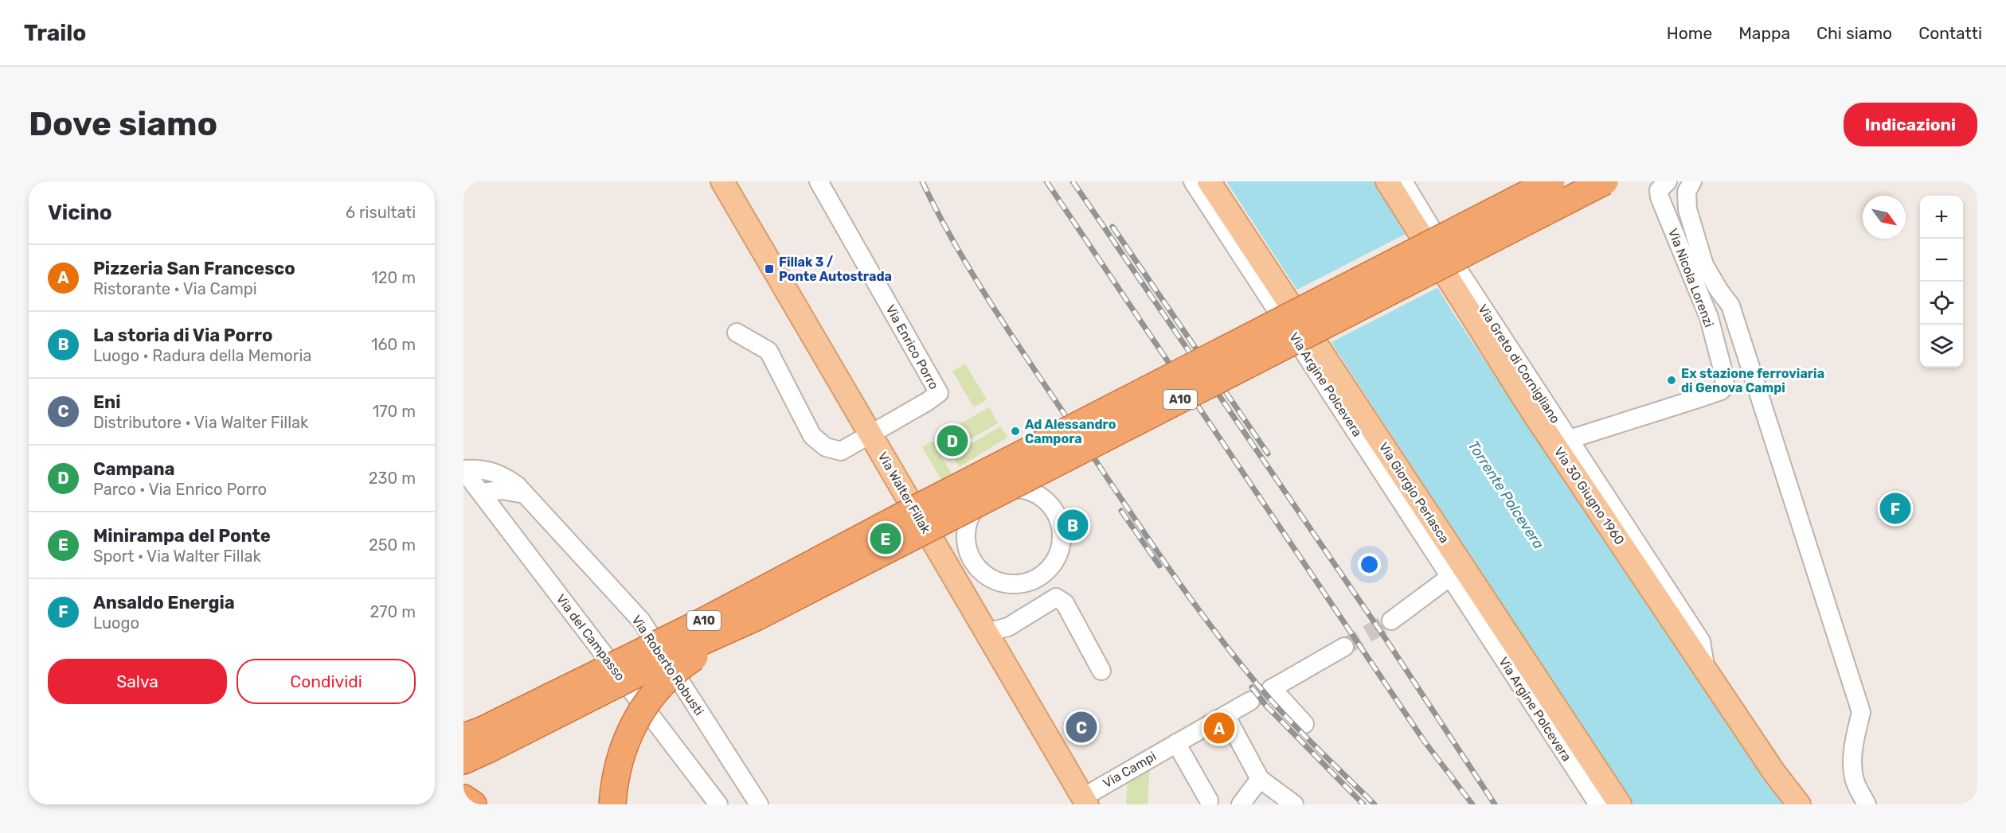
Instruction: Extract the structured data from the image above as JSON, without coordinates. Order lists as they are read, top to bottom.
{
  "streets": {
    "highway": ["A10"],
    "main road": ["Via Walter Fillak", "Via Giorgio Perlasca", "Via 30 Giugno 1960"],
    "street": [
      "Via Nicola Lorenzi",
      "Via Enrico Porro",
      "Via Greto di Cornigliano",
      "Via Argine Polcevera",
      "Via del Campasso",
      "Via Roberto Robusti",
      "Via Campi"
    ]
  },
  "crossings": [
    ["Via Nicola Lorenzi", "Via Greto di Cornigliano"],
    ["Via Enrico Porro", "Via Walter Fillak"],
    ["Via Greto di Cornigliano", "Via 30 Giugno 1960"],
    ["Via Argine Polcevera", "Via Giorgio Perlasca"],
    ["Via Walter Fillak", "Via Campi"],
    ["Via del Campasso", "Via Roberto Robusti"]
  ],
  "water": ["Torrente Polcevera"],
  "places": {
    "transit": ["Fillak 3 / Ponte Autostrada"],
    "other": ["Ex stazione ferroviaria di Genova Campi", "Ad Alessandro Campora"]
  },
  "north": "bottom right",
  "page": {
    "header": "Trailo",
    "nav": [
      "Home",
      "Mappa",
      "Chi siamo",
      "Contatti"
    ],
    "buttons": [
      "Indicazioni",
      ["Salva", "Condividi"]
    ],
    "title": "Dove siamo",
    "heading": ["Vicino", "6 risultati"],
    "map_buttons": ["+", "−"],
    "list": [
      {
        "mark": "A",
        "name": "Pizzeria San Francesco",
        "note": "Ristorante · Via Campi",
        "value": "120 m"
      },
      {
        "mark": "B",
        "name": "La storia di Via Porro",
        "note": "Luogo · Radura della Memoria",
        "value": "160 m"
      },
      {
        "mark": "C",
        "name": "Eni",
        "note": "Distributore · Via Walter Fillak",
        "value": "170 m"
      },
      {
        "mark": "D",
        "name": "Campana",
        "note": "Parco · Via Enrico Porro",
        "value": "230 m"
      },
      {
        "mark": "E",
        "name": "Minirampa del Ponte",
        "note": "Sport · Via Walter Fillak",
        "value": "250 m"
      },
      {
        "mark": "F",
        "name": "Ansaldo Energia",
        "note": "Luogo",
        "value": "270 m"
      }
    ],
    "pins": [
      "D",
      "F",
      "B",
      "E",
      "C",
      "A"
    ]
  }
}
